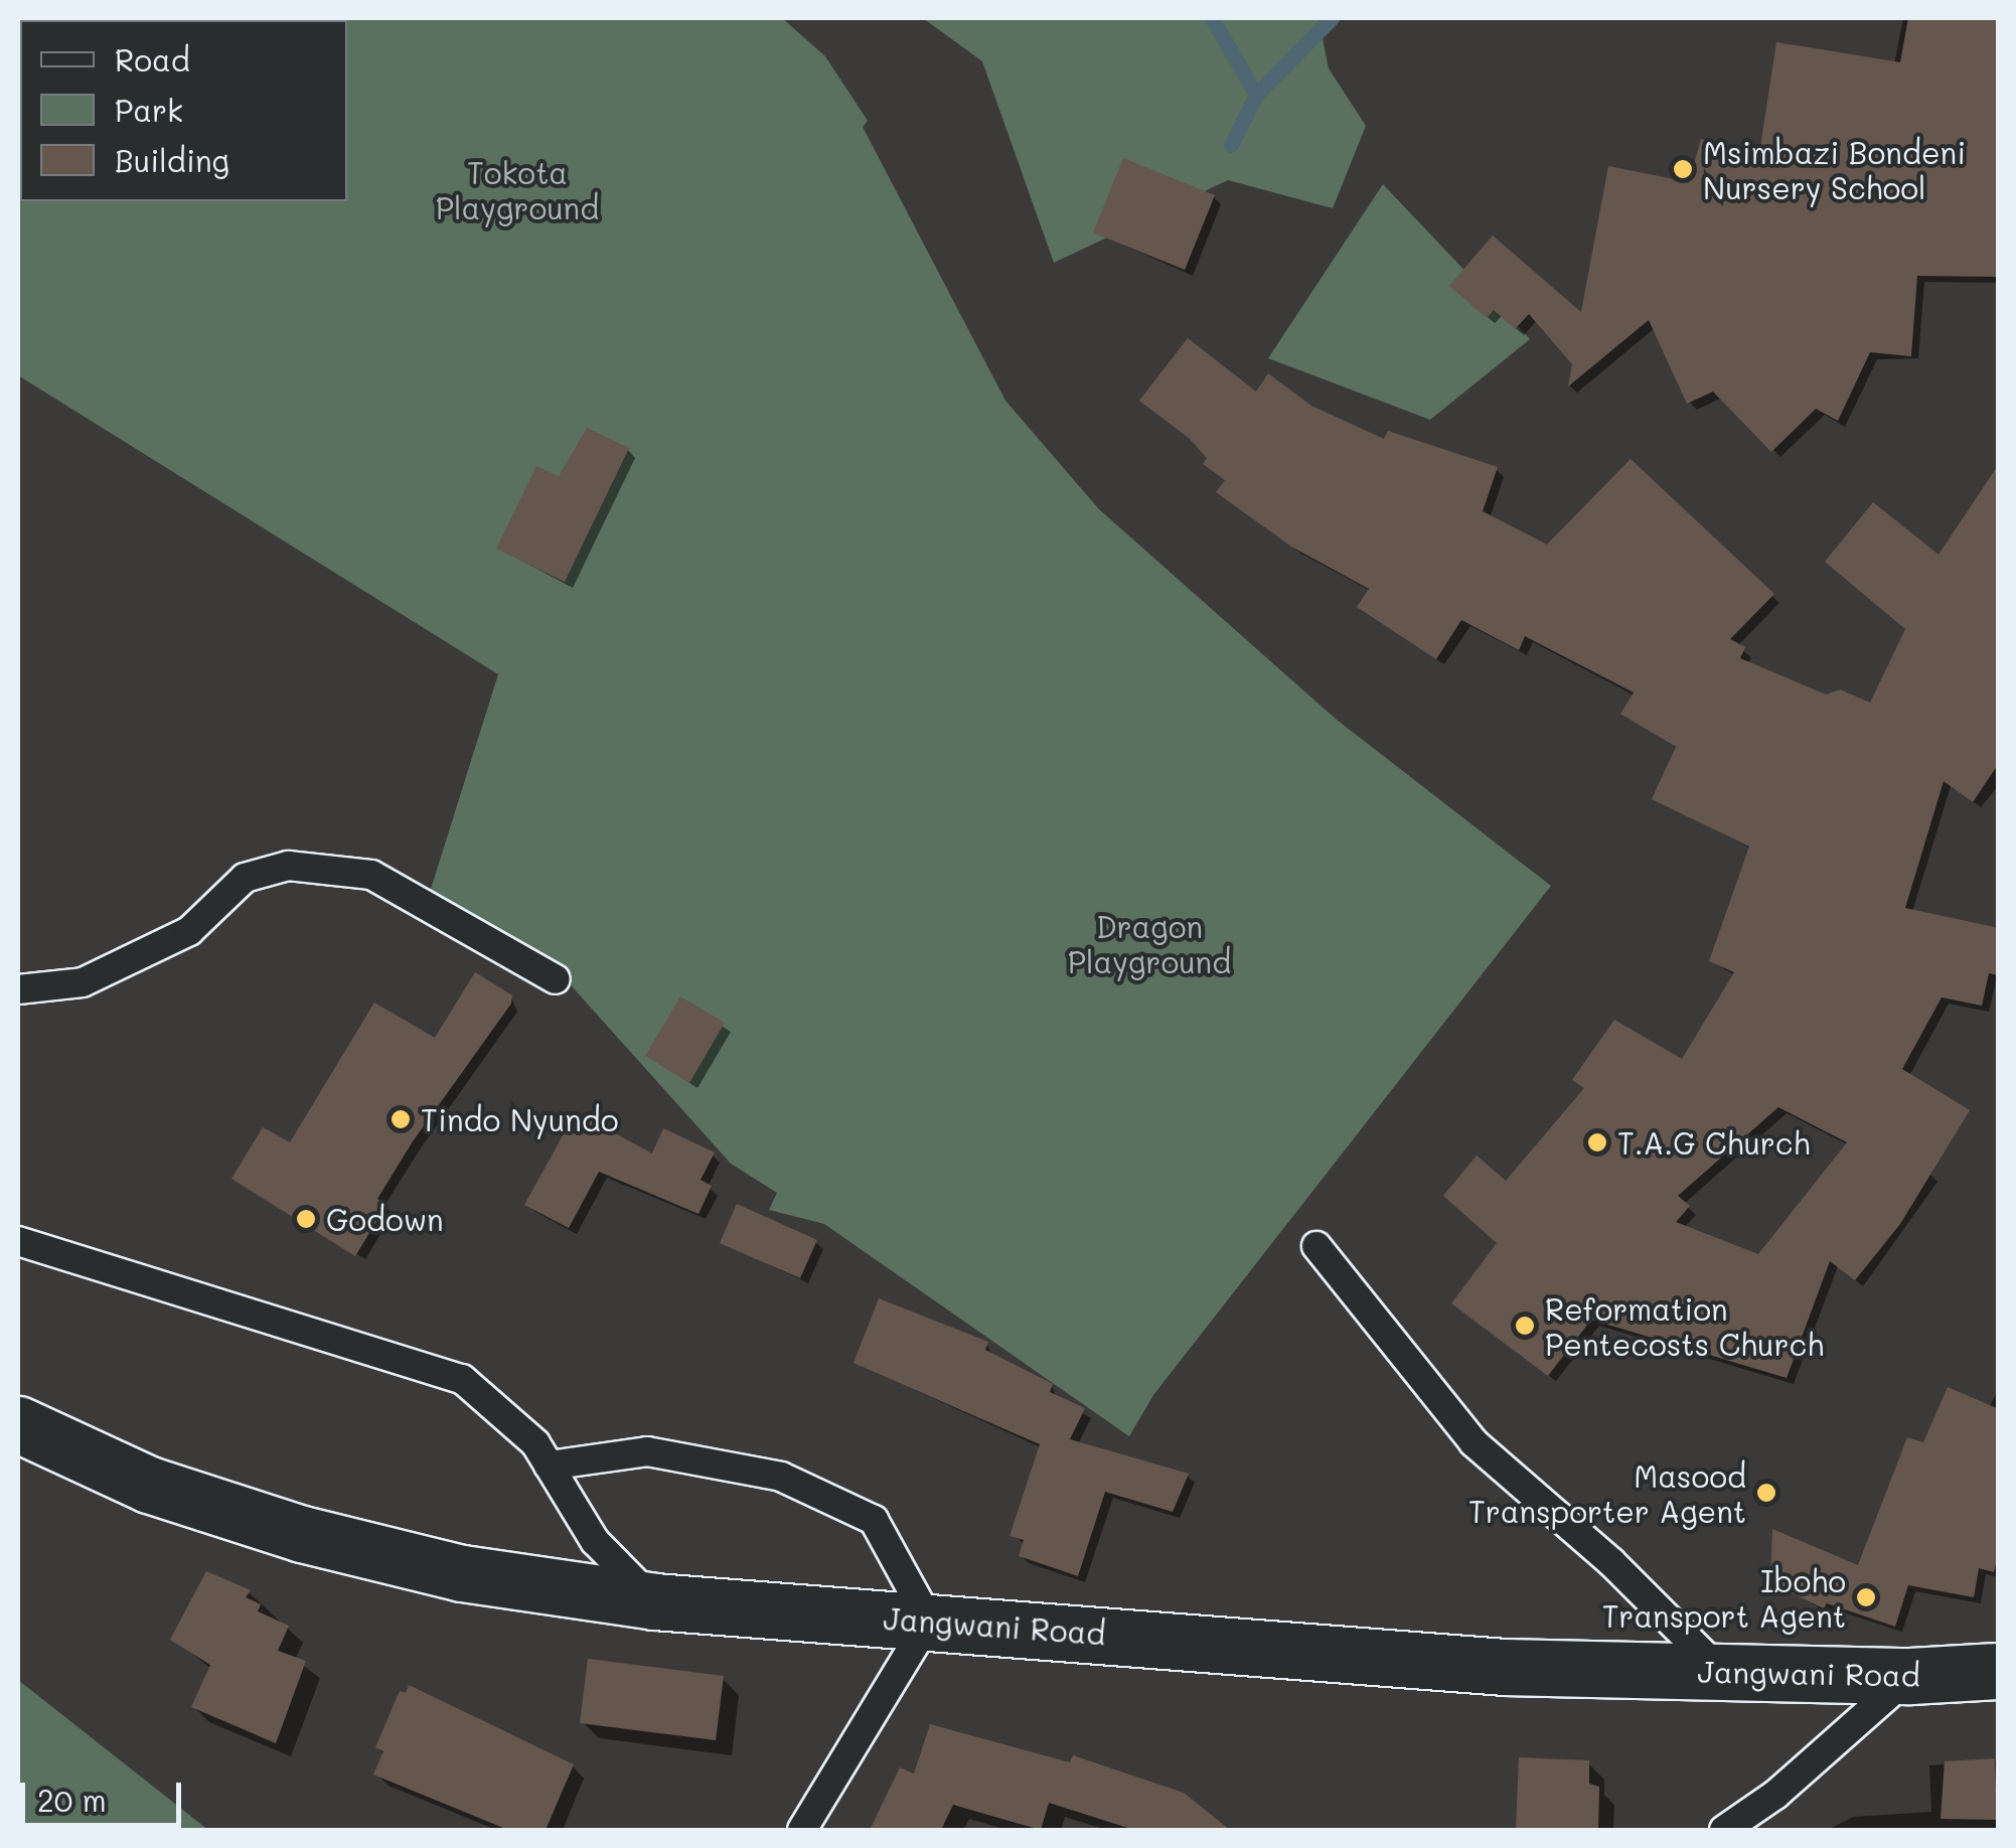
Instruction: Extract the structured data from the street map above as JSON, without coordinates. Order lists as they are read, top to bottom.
{
  "streets": {
    "street": ["Jangwani Road"]
  },
  "parks": ["Tokota Playground", "Dragon Playground"],
  "places": [
    "Msimbazi Bondeni Nursery School",
    "Tindo Nyundo",
    "T.A.G Church",
    "Godown",
    "Reformation Pentecosts Church",
    "Masood Transporter Agent",
    "Iboho Transport Agent"
  ],
  "legend": ["Road", "Park", "Building"],
  "scale_bar": "20 m"
}
